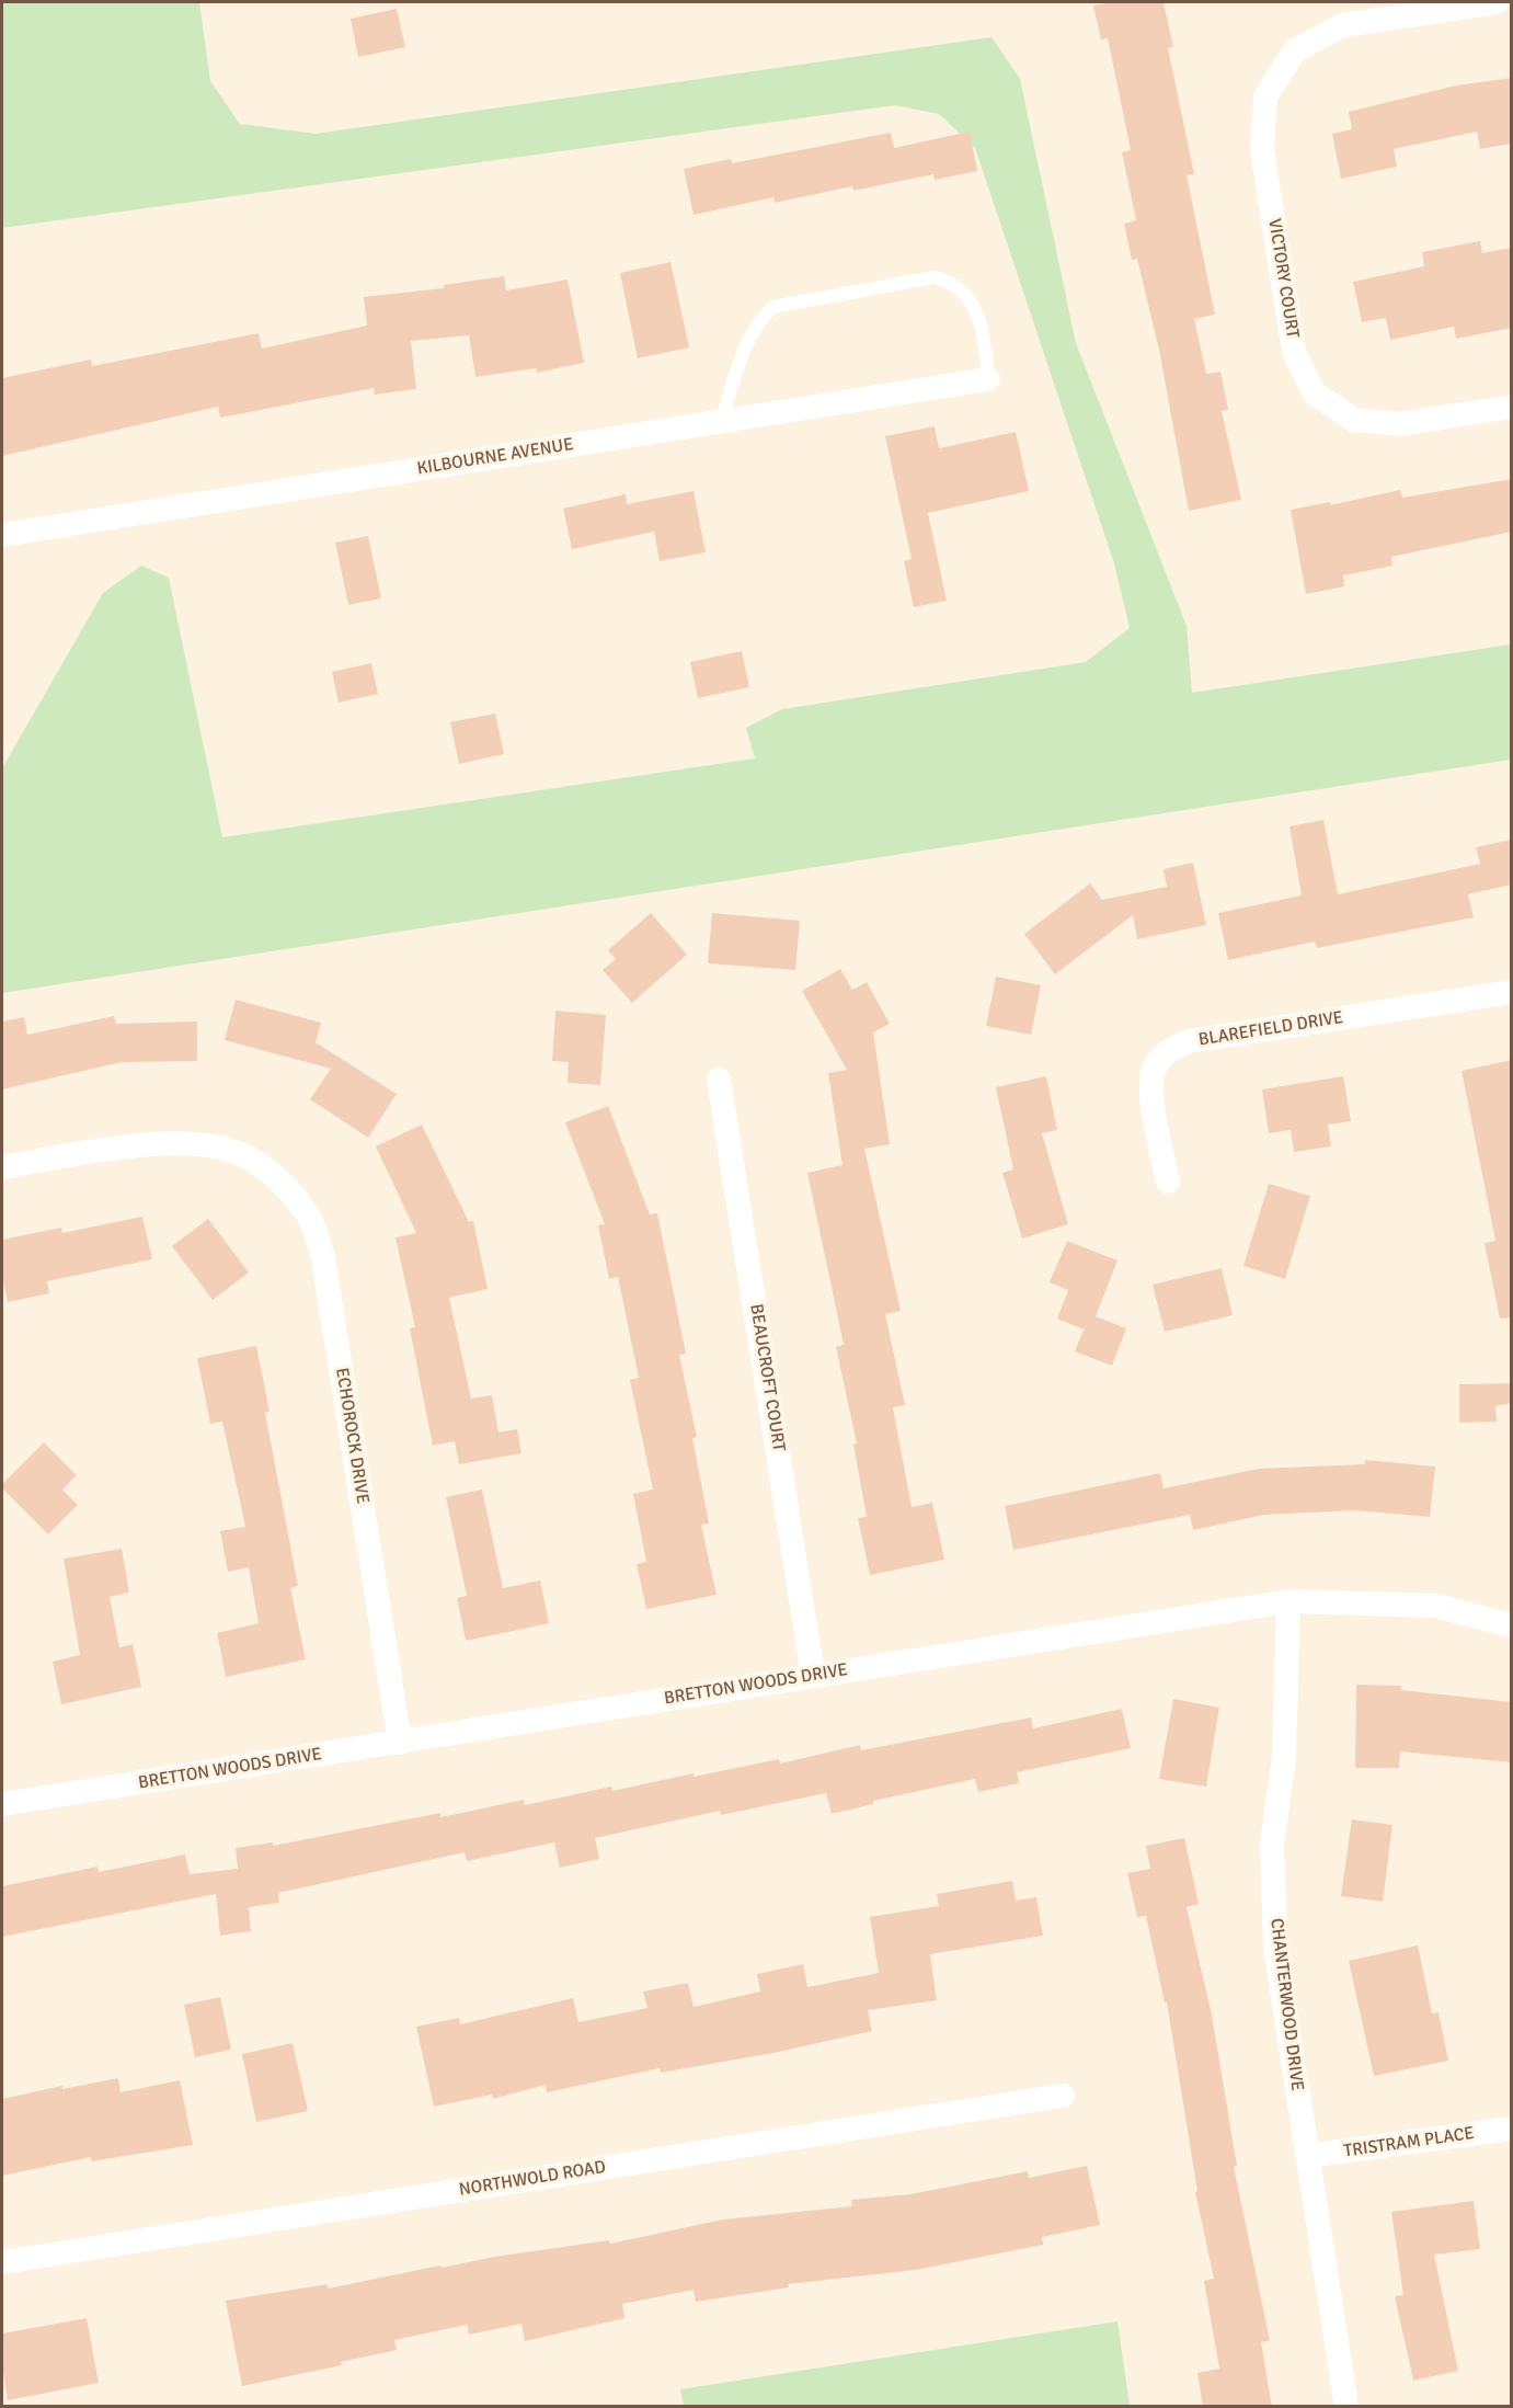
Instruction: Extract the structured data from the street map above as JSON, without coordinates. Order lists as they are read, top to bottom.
{
  "streets": {
    "street": [
      "VICTORY COURT",
      "KILBOURNE AVENUE",
      "BLAREFIELD DRIVE",
      "BEAUCROFT COURT",
      "ECHOROCK DRIVE",
      "BRETTON WOODS DRIVE",
      "CHANTERWOOD DRIVE",
      "TRISTRAM PLACE",
      "NORTHWOLD ROAD"
    ]
  },
  "crossings": [
    ["BEAUCROFT COURT", "BRETTON WOODS DRIVE"],
    ["ECHOROCK DRIVE", "BRETTON WOODS DRIVE"],
    ["BRETTON WOODS DRIVE", "CHANTERWOOD DRIVE"],
    ["CHANTERWOOD DRIVE", "TRISTRAM PLACE"]
  ]
}
